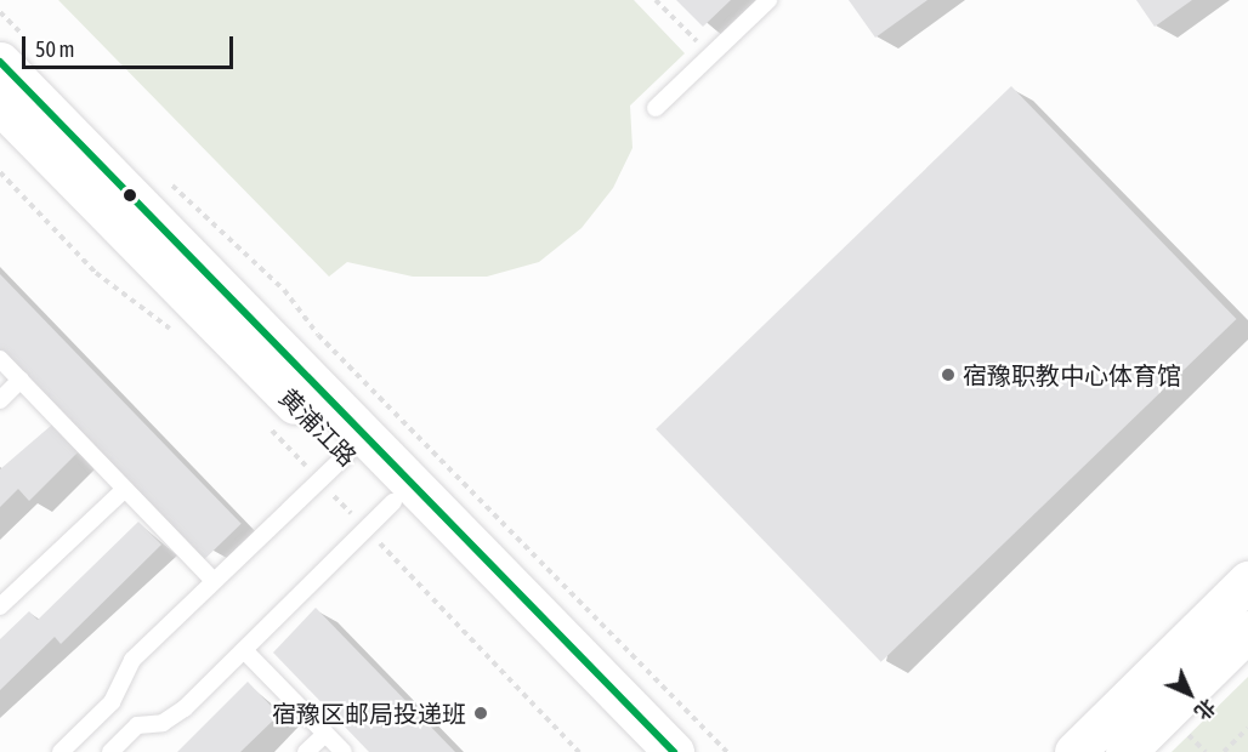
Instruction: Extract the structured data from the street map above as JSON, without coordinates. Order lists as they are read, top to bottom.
{
  "streets": {
    "street": ["黄浦江路"]
  },
  "places": ["宿豫职教中心体育馆", "宿豫区邮局投递班"],
  "scale_bar": "50 m",
  "north": "bottom right"
}
